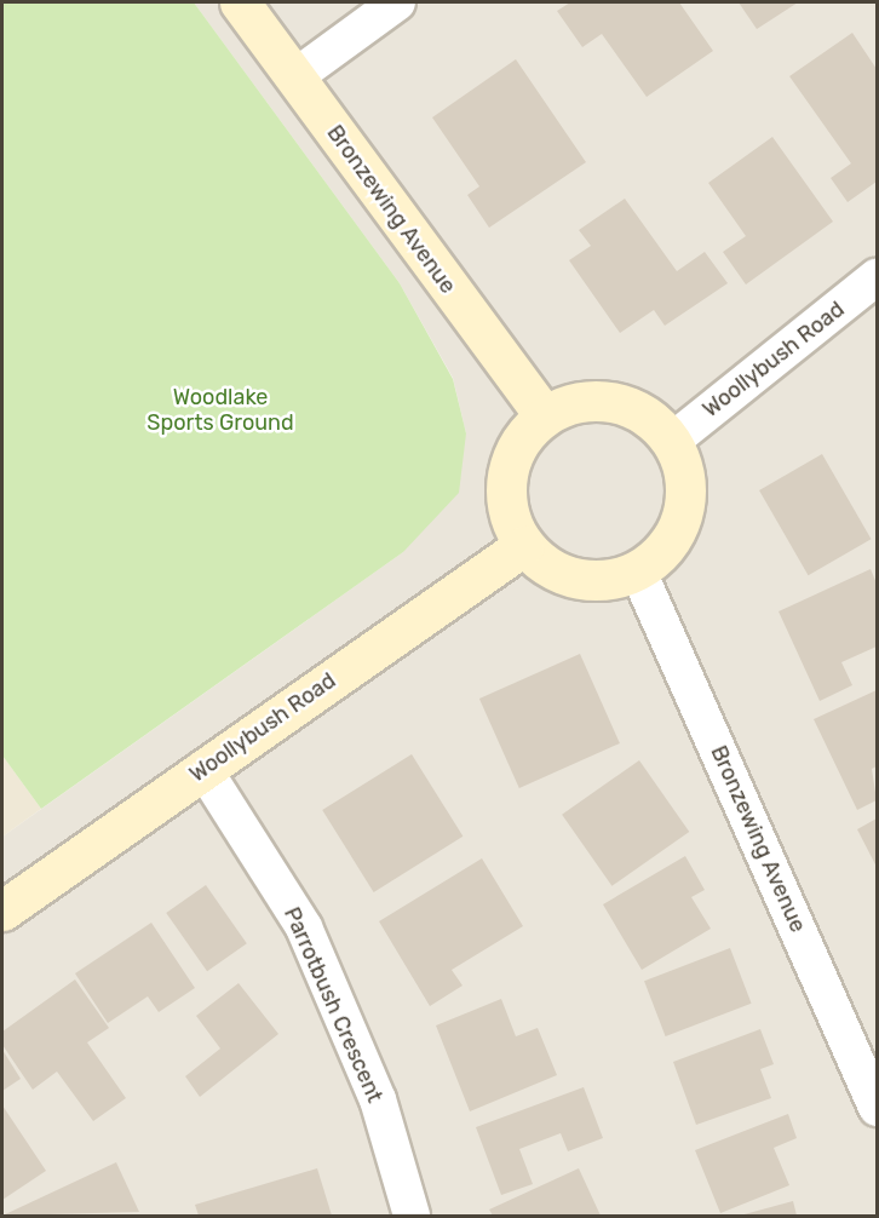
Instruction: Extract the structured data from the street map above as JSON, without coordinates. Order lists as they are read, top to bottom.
{
  "streets": {
    "street": ["Bronzewing Avenue", "Woollybush Road", "Parrotbush Crescent"]
  },
  "crossings": [
    ["Bronzewing Avenue", "Woollybush Road"],
    ["Woollybush Road", "Parrotbush Crescent"]
  ],
  "parks": ["Woodlake Sports Ground"]
}
